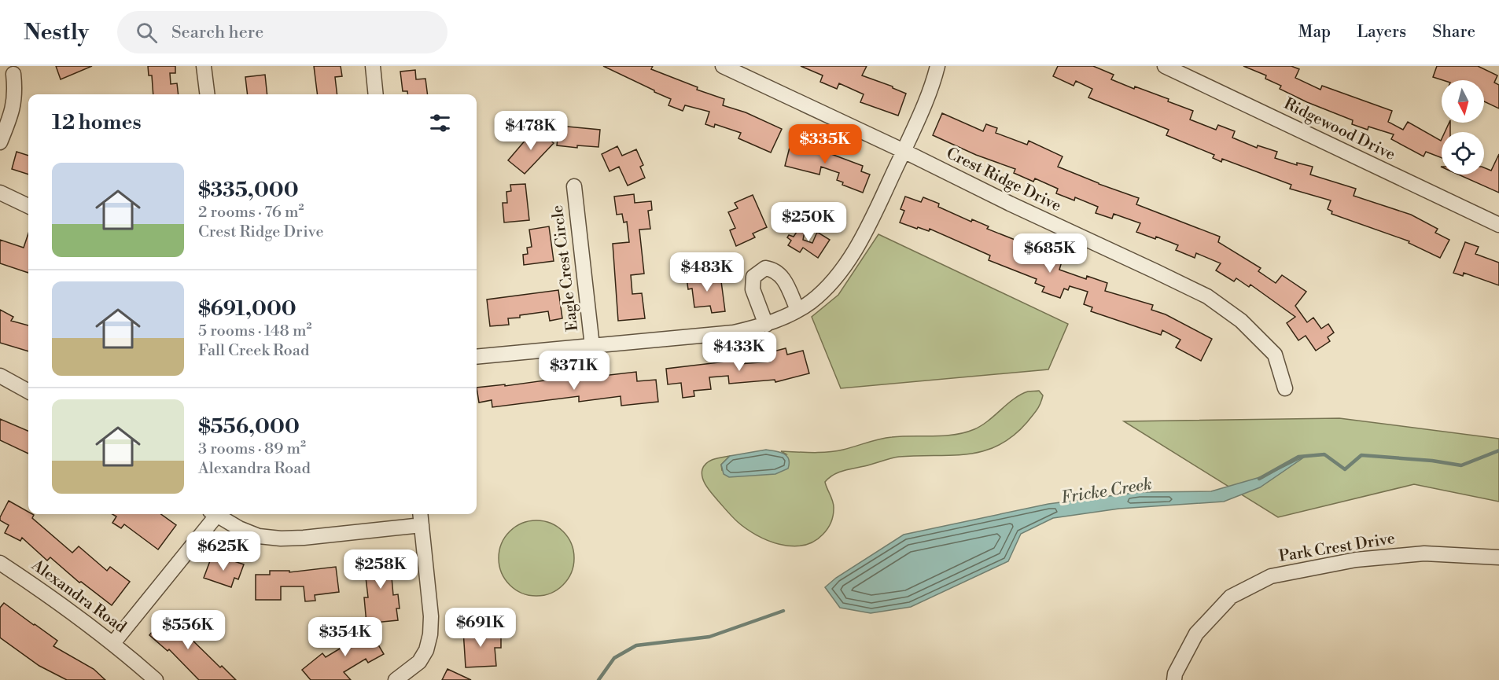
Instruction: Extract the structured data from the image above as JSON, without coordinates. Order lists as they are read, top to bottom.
{
  "streets": {
    "street": [
      "Ridgewood Drive",
      "Crest Ridge Drive",
      "Eagle Crest Circle",
      "Park Crest Drive",
      "Alexandra Road"
    ]
  },
  "water": ["Fricke Creek"],
  "north": "bottom",
  "page": {
    "header": "Nestly",
    "search": "Search here",
    "nav": ["Map", "Layers", "Share"],
    "heading": "12 homes",
    "price": [
      "$478K",
      "$335K",
      "$250K",
      "$685K",
      "$483K",
      "$433K",
      "$371K",
      "$625K",
      "$258K",
      "$691K",
      "$556K",
      "$354K"
    ],
    "list": [
      {
        "name": "$335,000",
        "note": "2 rooms · 76 m² · Crest Ridge Drive"
      },
      {
        "name": "$691,000",
        "note": "5 rooms · 148 m² · Fall Creek Road"
      },
      {
        "name": "$556,000",
        "note": "3 rooms · 89 m² · Alexandra Road"
      }
    ]
  }
}
